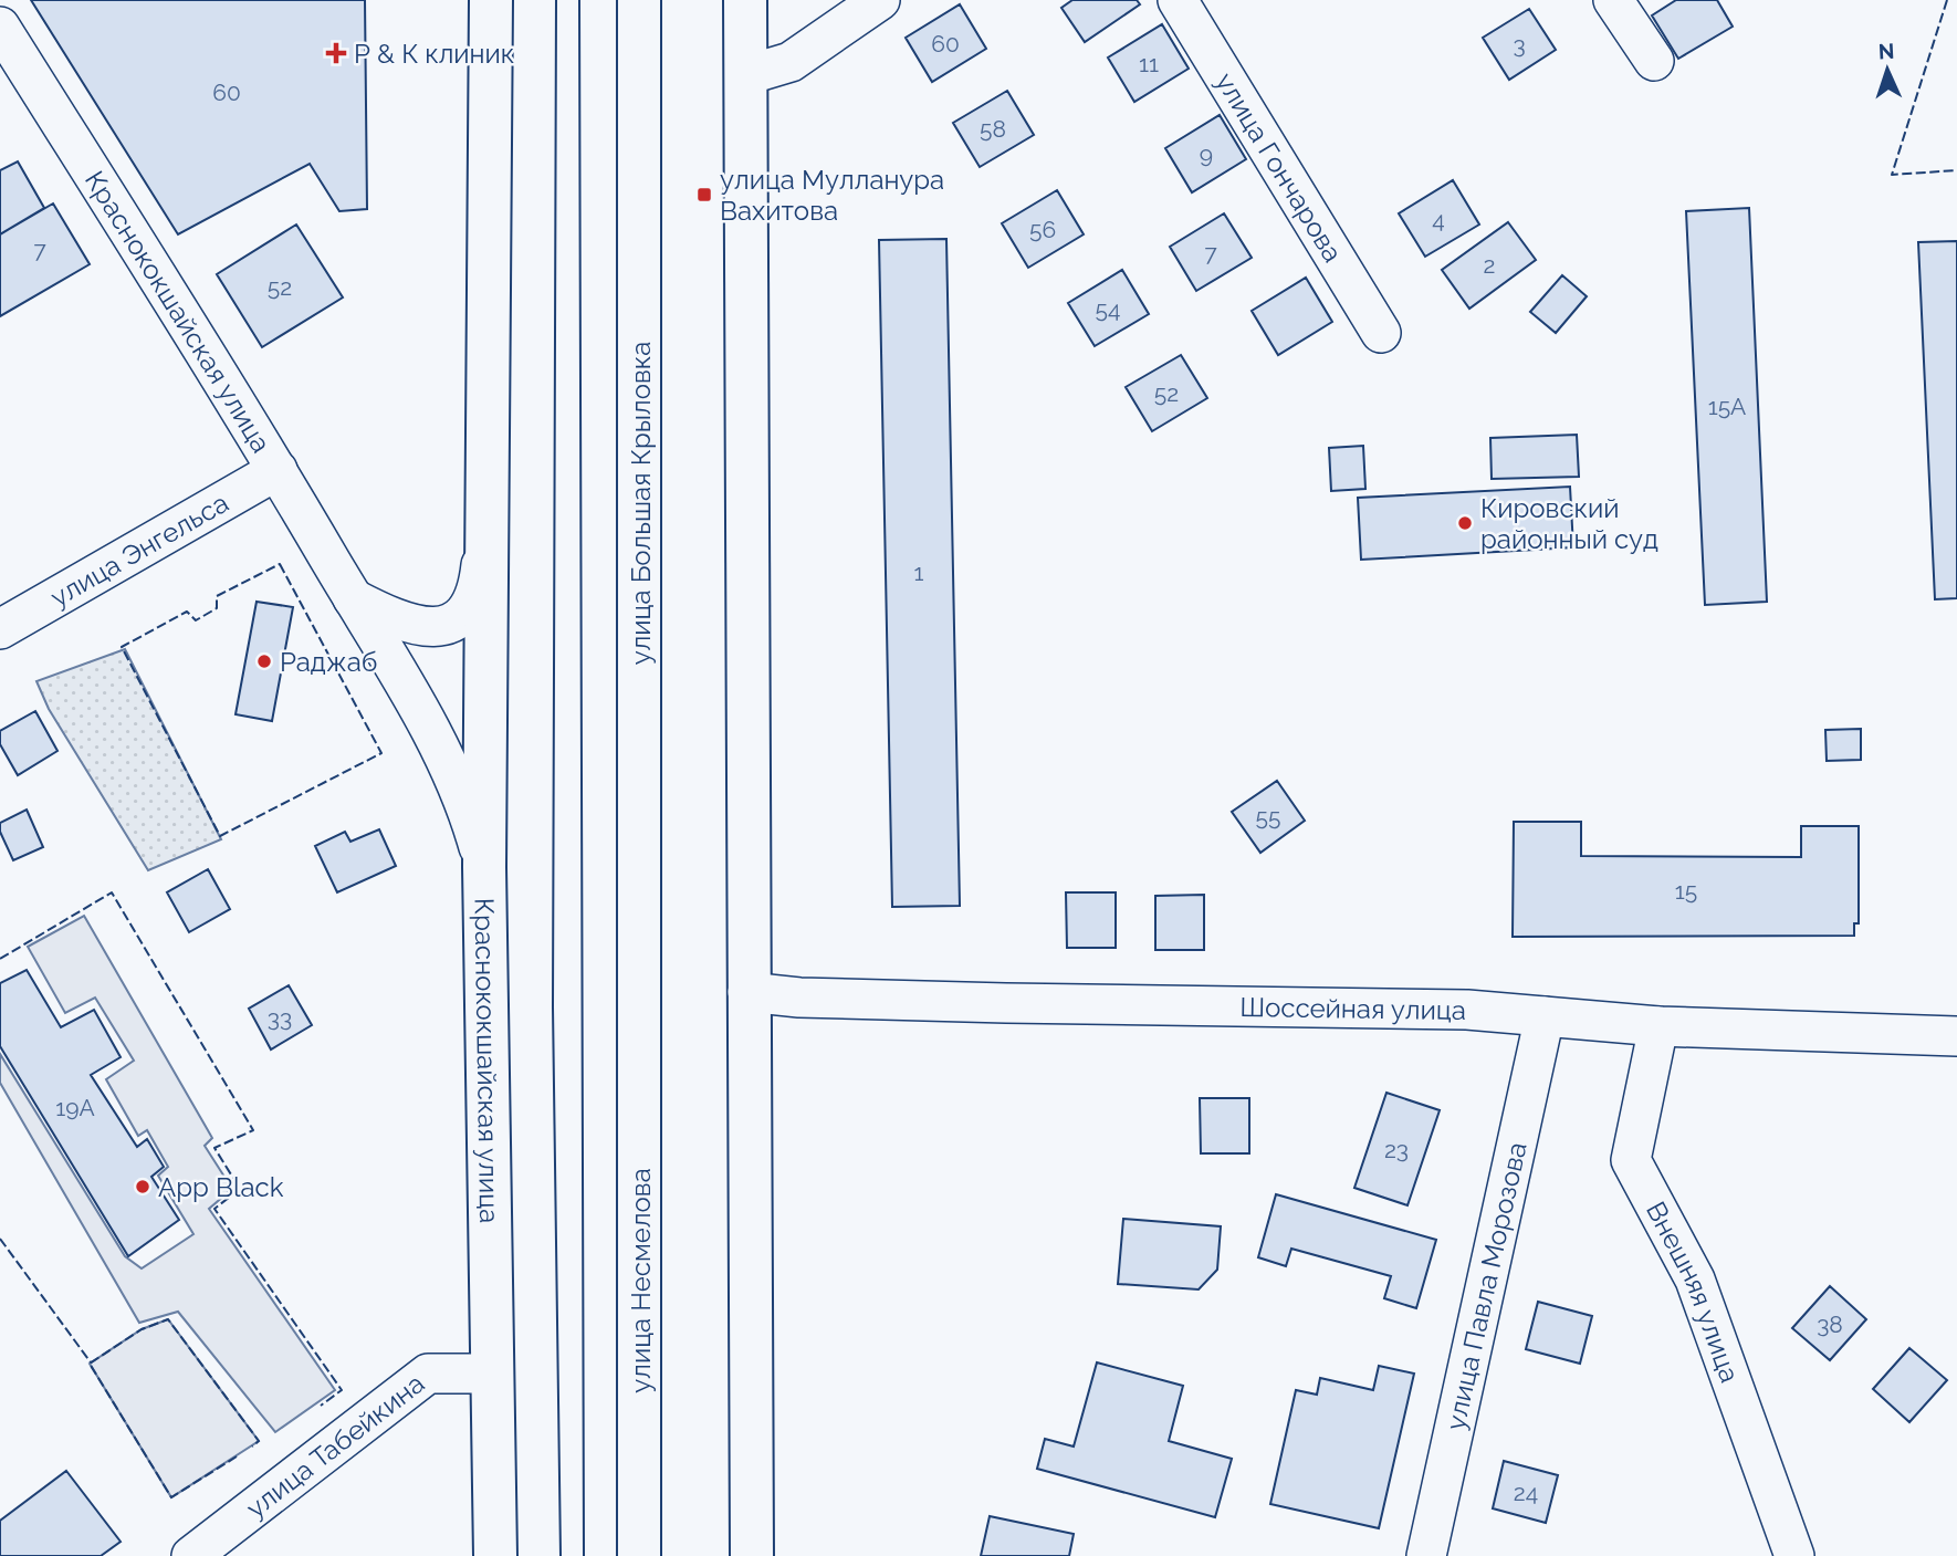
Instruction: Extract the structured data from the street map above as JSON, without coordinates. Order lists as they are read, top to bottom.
{
  "streets": {
    "main road": ["Краснококшайская улица", "улица Большая Крыловка", "улица Несмелова"],
    "street": [
      "улица Гончарова",
      "улица Энгельса",
      "Шоссейная улица",
      "улица Павла Морозова",
      "Внешняя улица",
      "улица Табейкина"
    ]
  },
  "crossings": [
    ["Краснококшайская улица", "улица Энгельса"],
    ["Краснококшайская улица", "улица Табейкина"],
    ["улица Большая Крыловка", "улица Несмелова"],
    ["Шоссейная улица", "улица Павла Морозова"],
    ["Шоссейная улица", "Внешняя улица"]
  ],
  "places": {
    "health": ["Р & К клиник"],
    "transit": ["улица Мулланура Вахитова"],
    "other": ["Кировский районный суд", "Раджаб", "App Black"]
  },
  "house_numbers": [
    "60",
    "3",
    "11",
    "60",
    "58",
    "9",
    "4",
    "56",
    "7",
    "7",
    "2",
    "52",
    "54",
    "52",
    "15А",
    "1",
    "55",
    "15",
    "33",
    "19А",
    "23",
    "38",
    "24"
  ],
  "north": "top"
}
